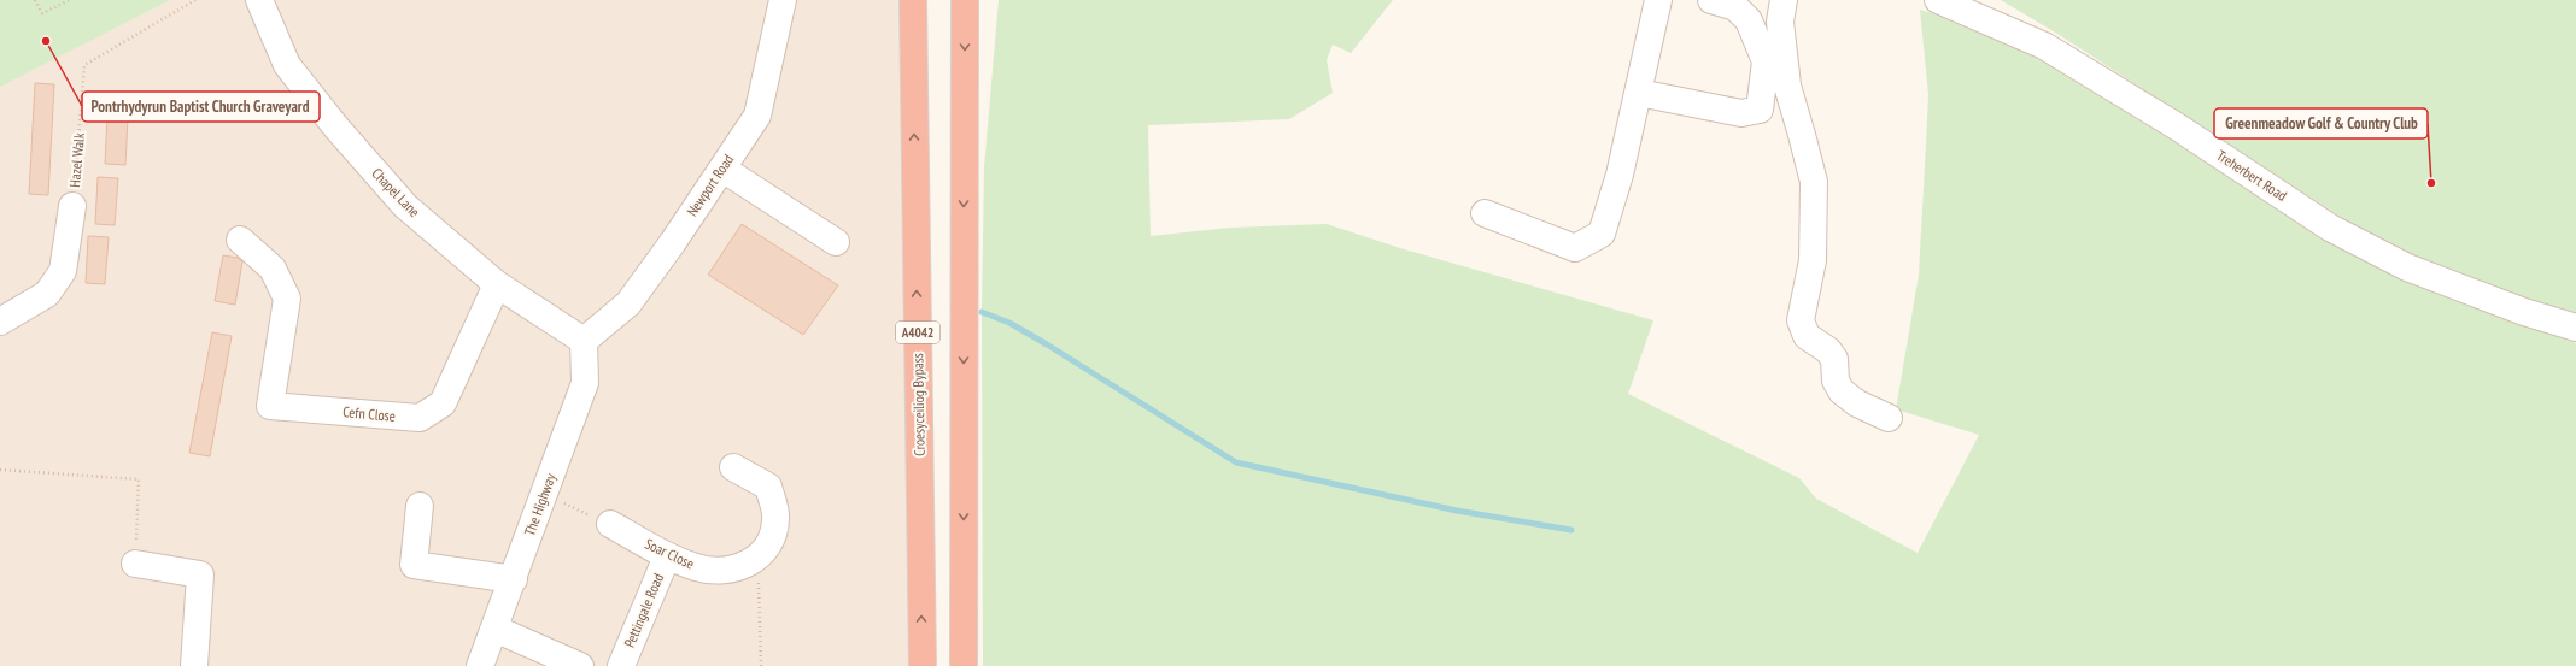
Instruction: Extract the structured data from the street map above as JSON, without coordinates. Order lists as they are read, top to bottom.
{
  "streets": {
    "highway": ["A4042", "Croesyceiliog Bypass"],
    "street": [
      "Hazel Walk",
      "Treherbert Road",
      "Newport Road",
      "Chapel Lane",
      "Cefn Close",
      "The Highway",
      "Soar Close",
      "Pettingale Road"
    ]
  },
  "crossings": [
    ["Newport Road", "Chapel Lane"],
    ["Newport Road", "The Highway"],
    ["Chapel Lane", "Cefn Close"],
    ["Chapel Lane", "The Highway"],
    ["Soar Close", "Pettingale Road"]
  ],
  "places": ["Pontrhydyrun Baptist Church Graveyard", "Greenmeadow Golf & Country Club"]
}
